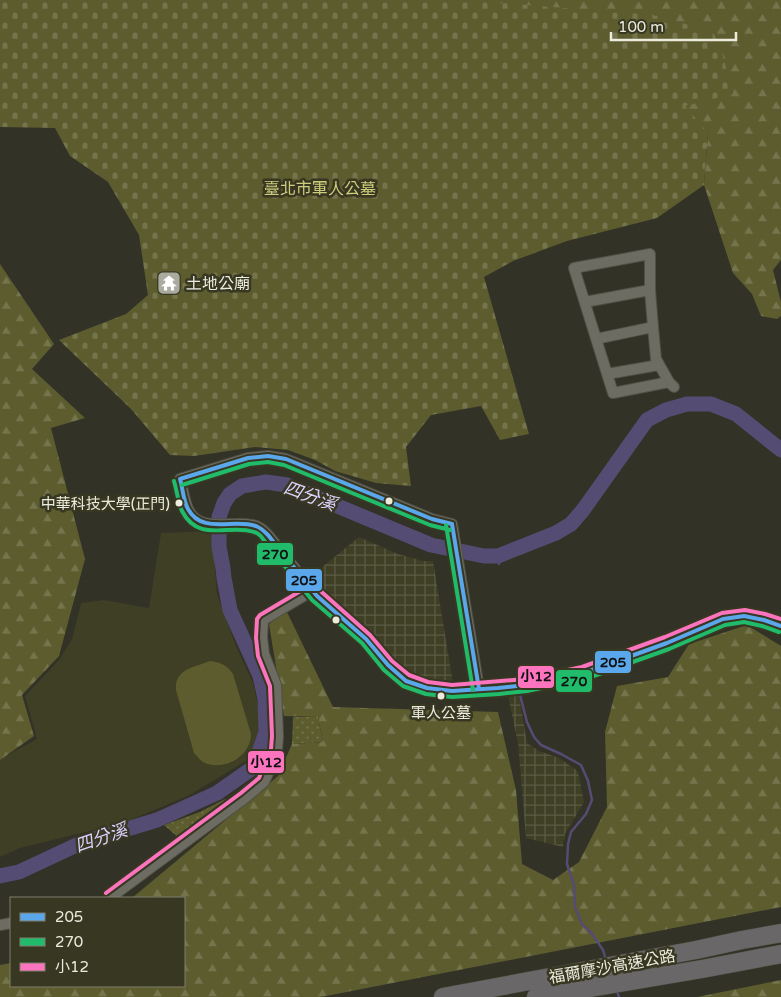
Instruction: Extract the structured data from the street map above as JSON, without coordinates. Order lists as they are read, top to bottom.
{
  "streets": {
    "highway": ["福爾摩沙高速公路"]
  },
  "water": ["四分溪"],
  "parks": ["臺北市軍人公墓"],
  "places": {
    "temple": ["土地公廟"],
    "other": ["中華科技大學(正門)", "軍人公墓"]
  },
  "lines": ["transit line 205", "transit line 270", "transit line 小12"],
  "legend": ["205", "270", "小12"],
  "scale_bar": "100 m"
}
